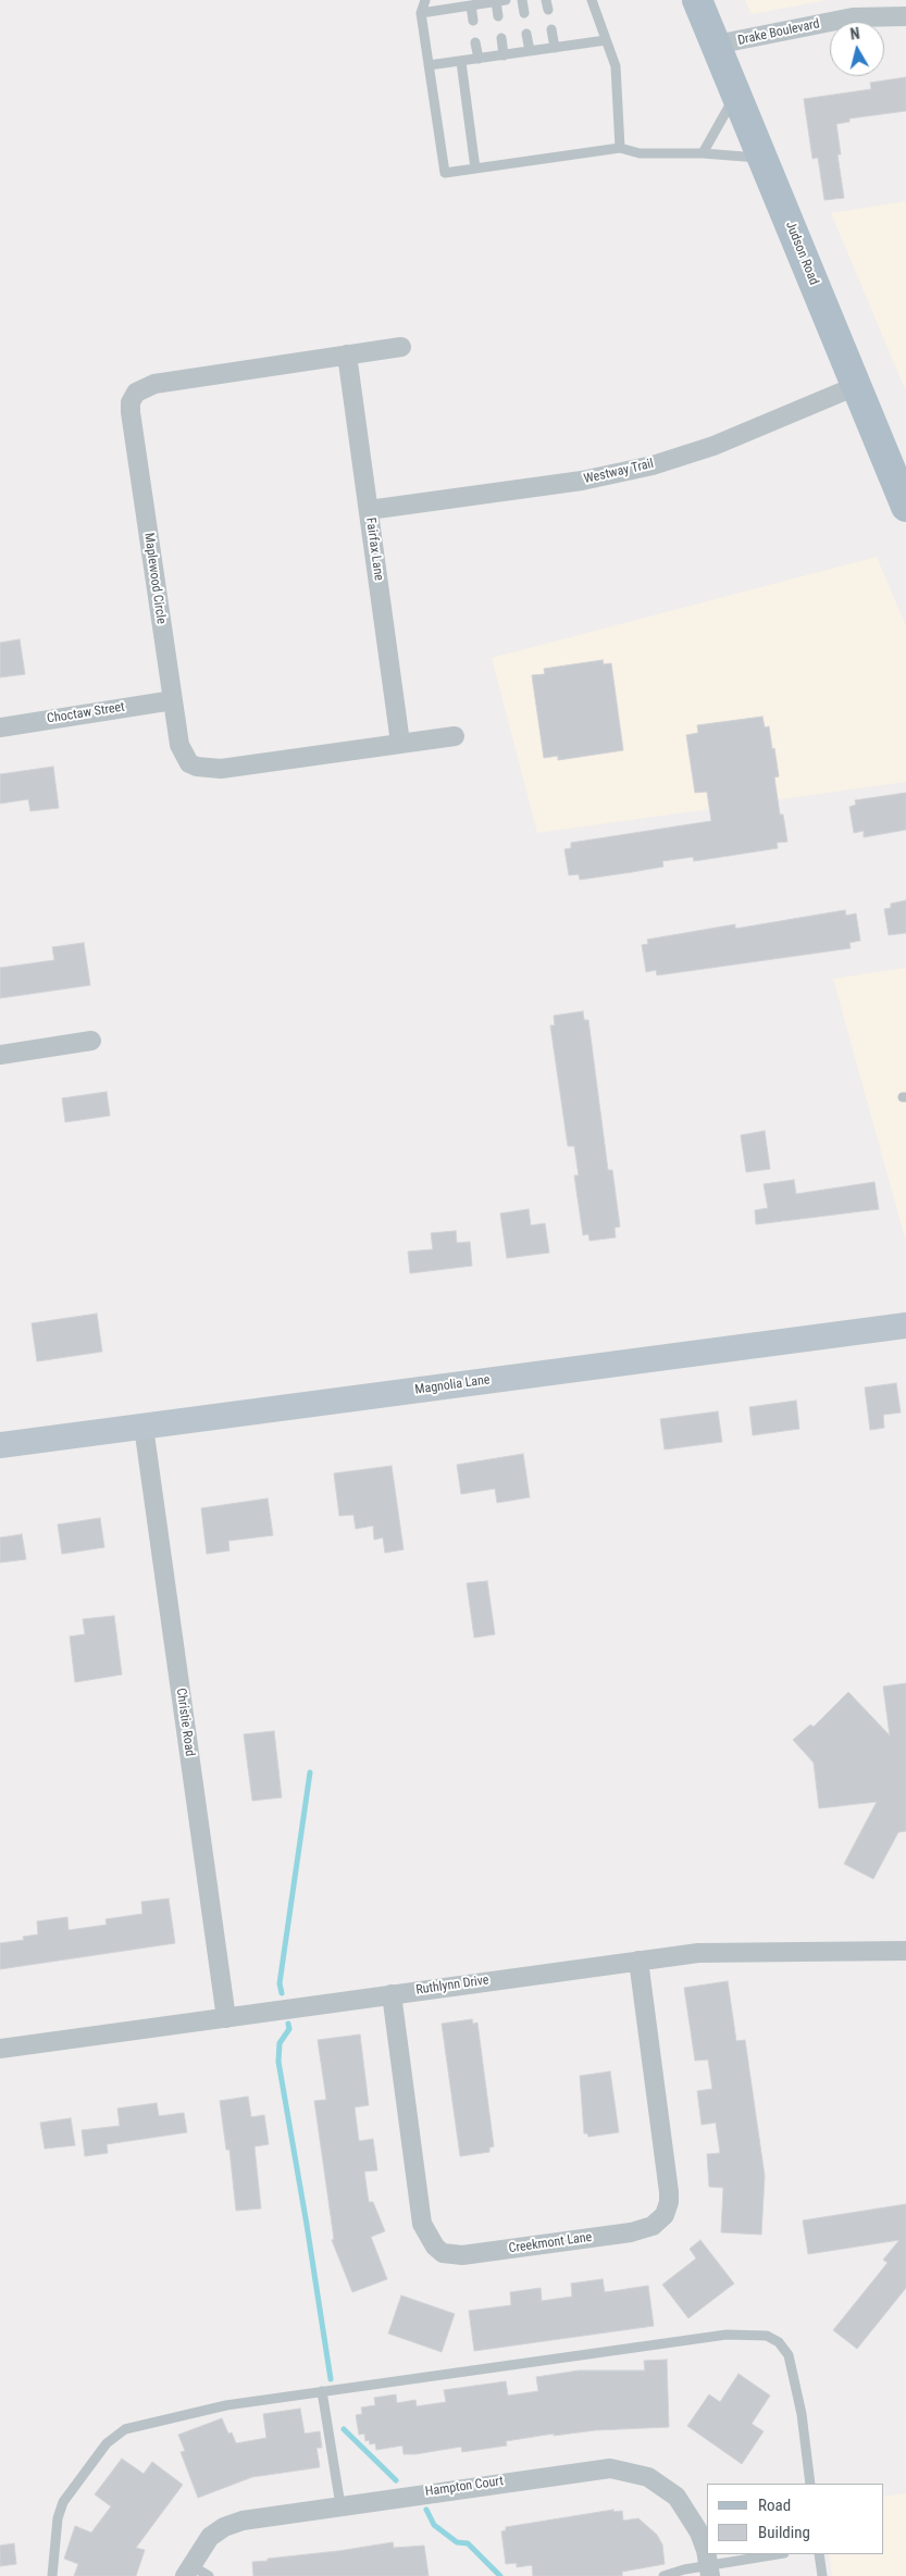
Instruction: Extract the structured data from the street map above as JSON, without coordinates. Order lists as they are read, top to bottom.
{
  "streets": {
    "main road": ["Judson Road", "Magnolia Lane"],
    "street": [
      "Drake Boulevard",
      "Westway Trail",
      "Fairfax Lane",
      "Maplewood Circle",
      "Choctaw Street",
      "Christie Road",
      "Ruthlynn Drive",
      "Creekmont Lane",
      "Hampton Court"
    ]
  },
  "crossings": [
    ["Drake Boulevard", "Judson Road"],
    ["Judson Road", "Westway Trail"],
    ["Westway Trail", "Fairfax Lane"],
    ["Fairfax Lane", "Maplewood Circle"],
    ["Maplewood Circle", "Choctaw Street"],
    ["Magnolia Lane", "Christie Road"],
    ["Christie Road", "Ruthlynn Drive"],
    ["Ruthlynn Drive", "Creekmont Lane"]
  ],
  "legend": ["Road", "Building"],
  "north": "top"
}
